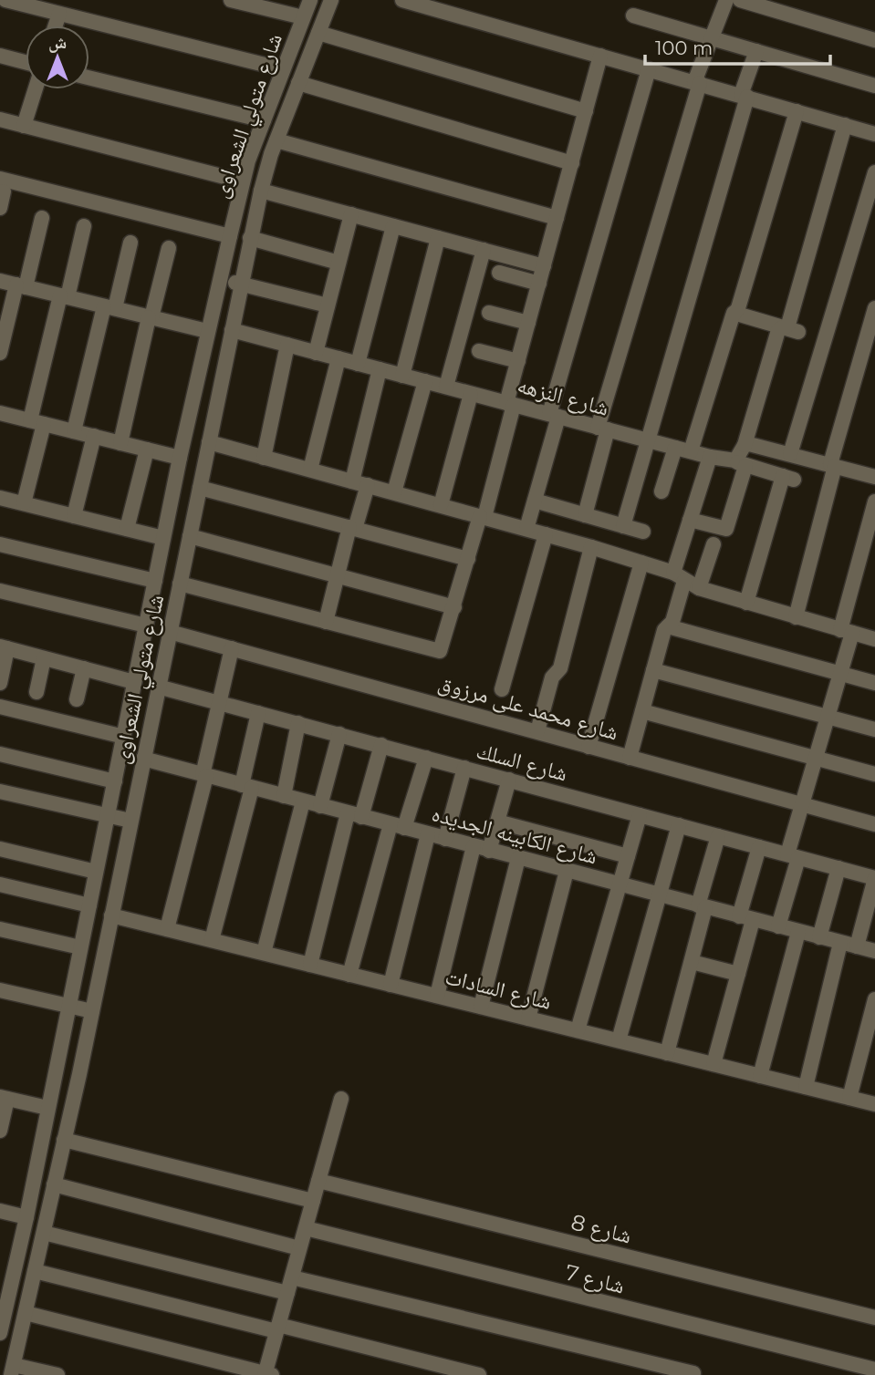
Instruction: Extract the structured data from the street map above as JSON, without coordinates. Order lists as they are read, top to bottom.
{
  "streets": {
    "street": [
      "شارع متولي الشعراوى",
      "شارع النزهه",
      "شارع محمد على مرزوق",
      "شارع السلك",
      "شارع الكابينه الجديده",
      "شارع السادات",
      "شارع 8",
      "شارع 7"
    ]
  },
  "crossings": [
    ["شارع متولي الشعراوى", "شارع النزهه"],
    ["شارع متولي الشعراوى", "شارع محمد على مرزوق"],
    ["شارع متولي الشعراوى", "شارع السلك"],
    ["شارع متولي الشعراوى", "شارع الكابينه الجديده"],
    ["شارع متولي الشعراوى", "شارع السادات"]
  ],
  "scale_bar": "100 m",
  "north": "top"
}
